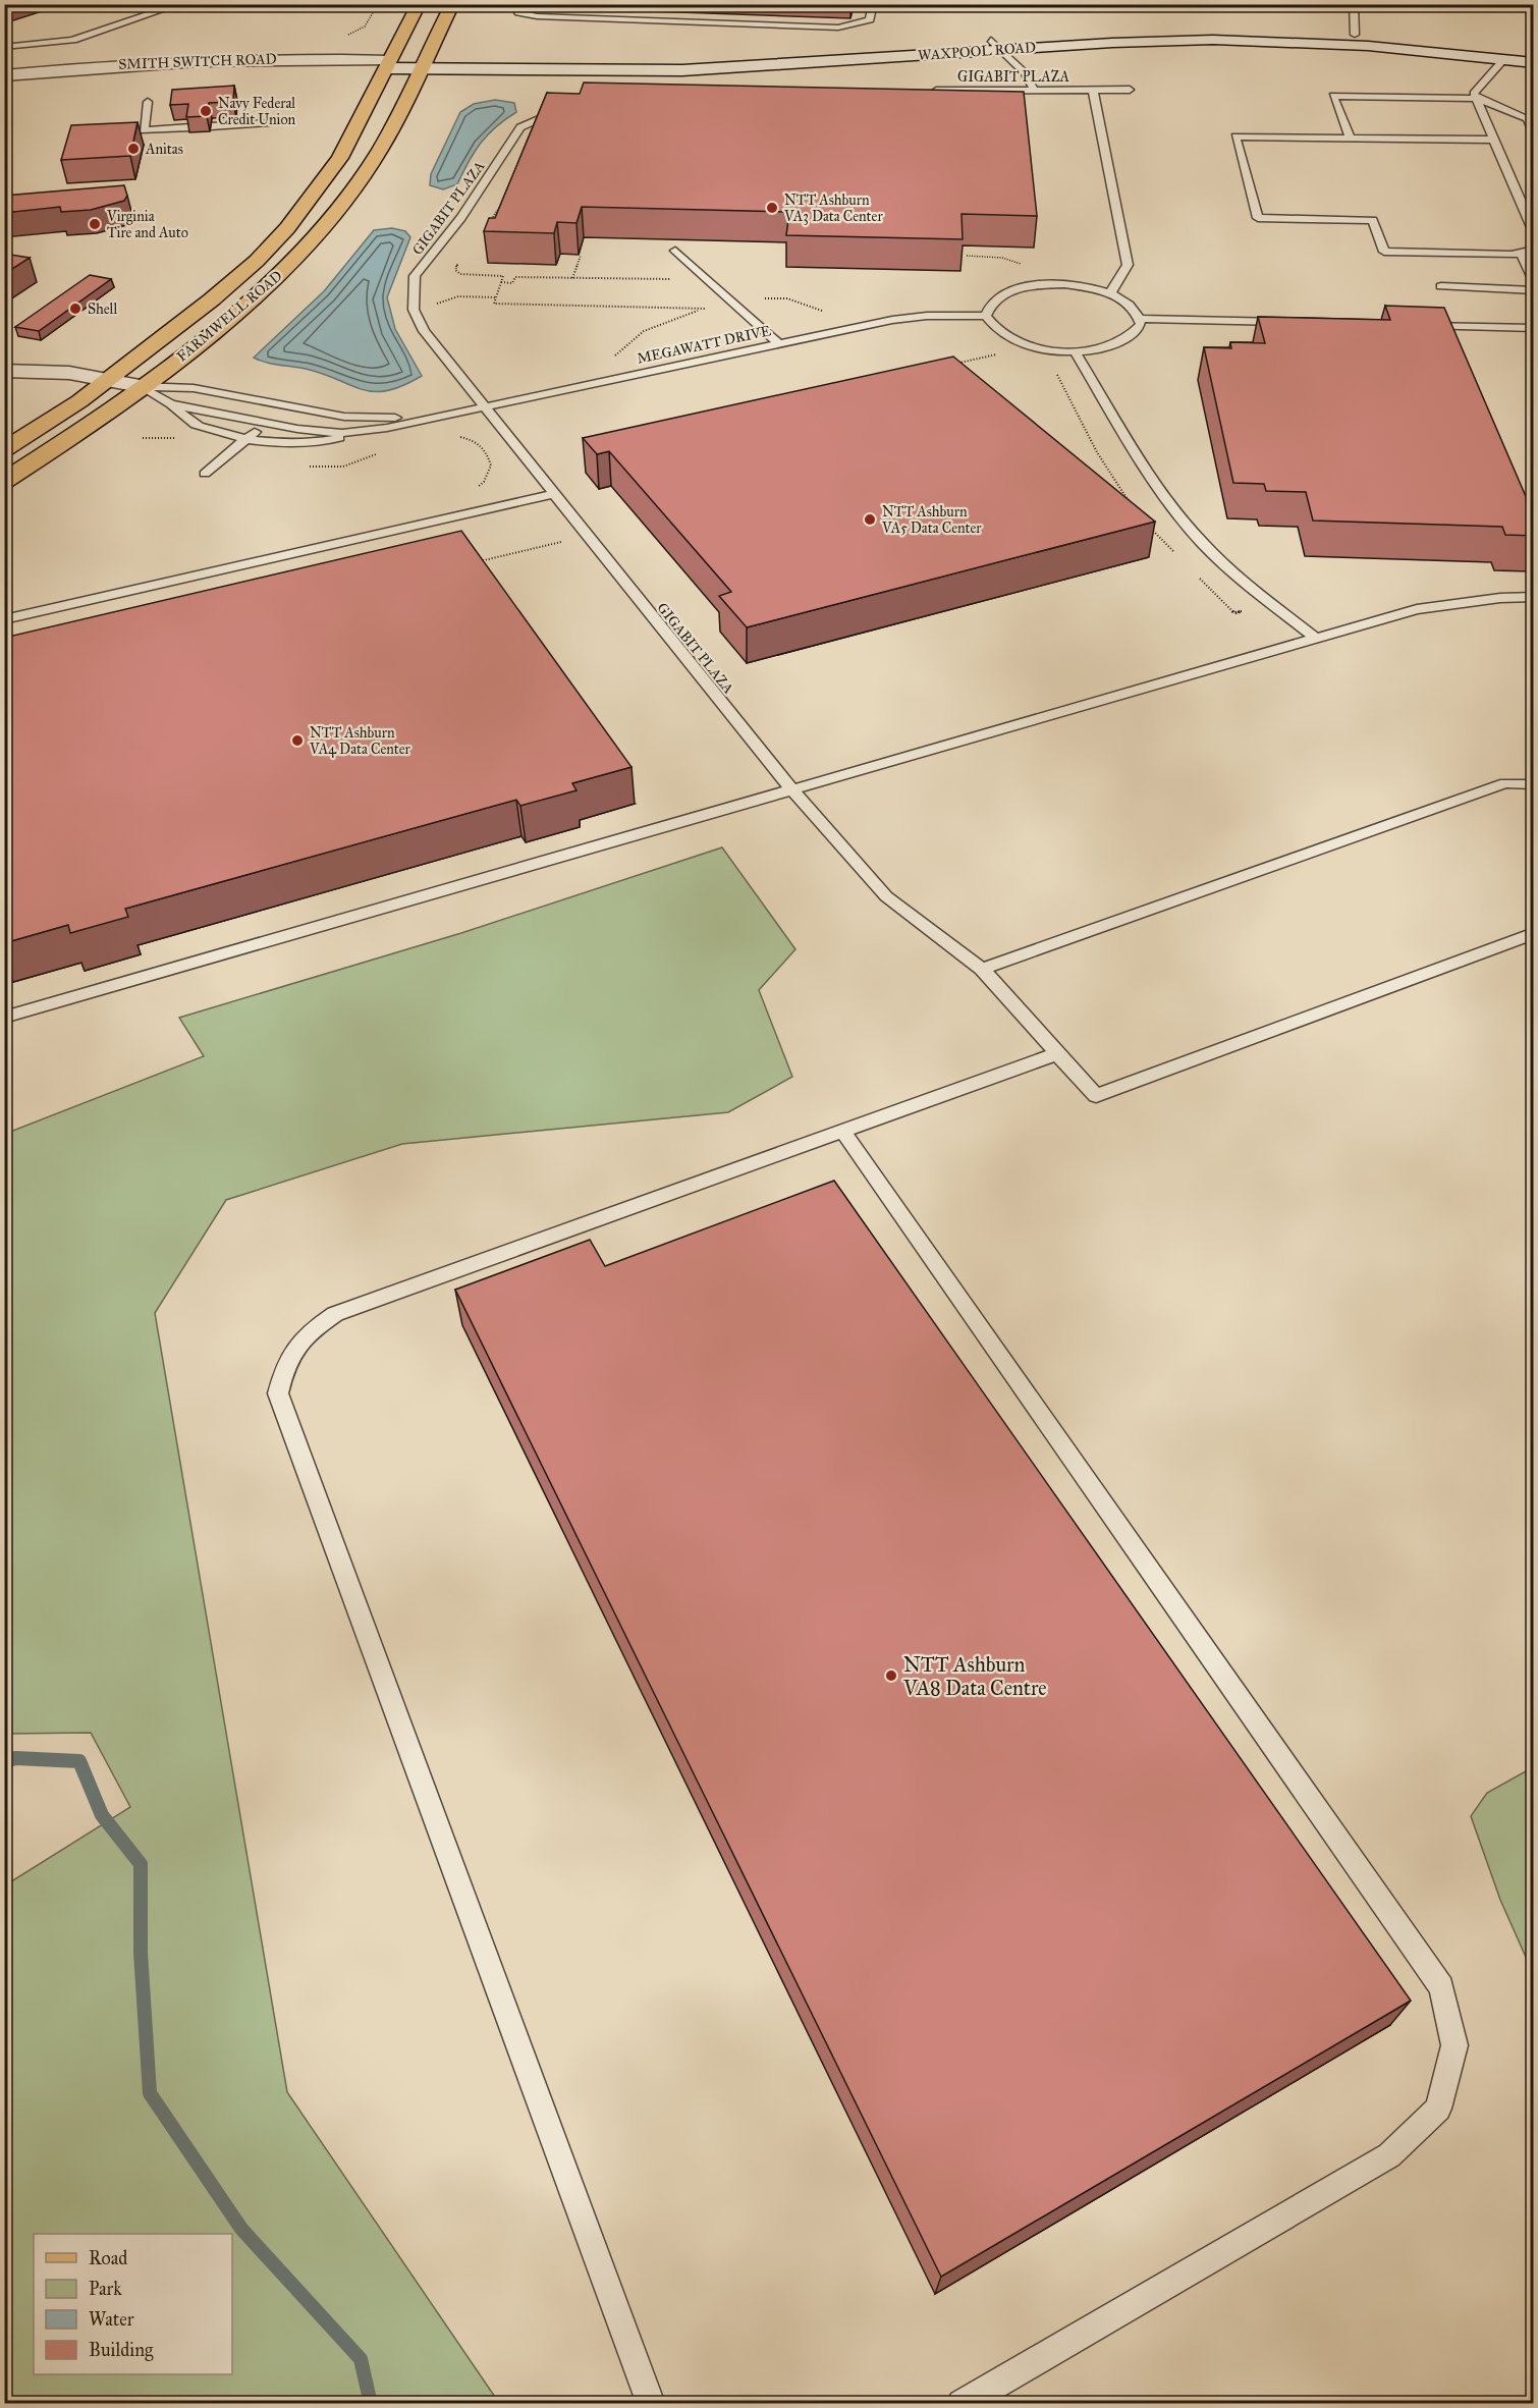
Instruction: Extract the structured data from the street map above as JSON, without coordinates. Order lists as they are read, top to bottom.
{
  "streets": {
    "main road": ["WAXPOOL ROAD", "SMITH SWITCH ROAD", "FARMWELL ROAD"],
    "lane": ["GIGABIT PLAZA", "MEGAWATT DRIVE"]
  },
  "crossings": [
    ["WAXPOOL ROAD", "SMITH SWITCH ROAD"],
    ["WAXPOOL ROAD", "FARMWELL ROAD"],
    ["SMITH SWITCH ROAD", "FARMWELL ROAD"],
    ["GIGABIT PLAZA", "MEGAWATT DRIVE"]
  ],
  "places": [
    "Navy Federal Credit Union",
    "Anitas",
    "NTT Ashburn VA3 Data Center",
    "Virginia Tire and Auto",
    "Shell",
    "NTT Ashburn VA5 Data Center",
    "NTT Ashburn VA4 Data Center",
    "NTT Ashburn VA8 Data Centre"
  ],
  "legend": [
    "Road",
    "Park",
    "Water",
    "Building"
  ]
}
